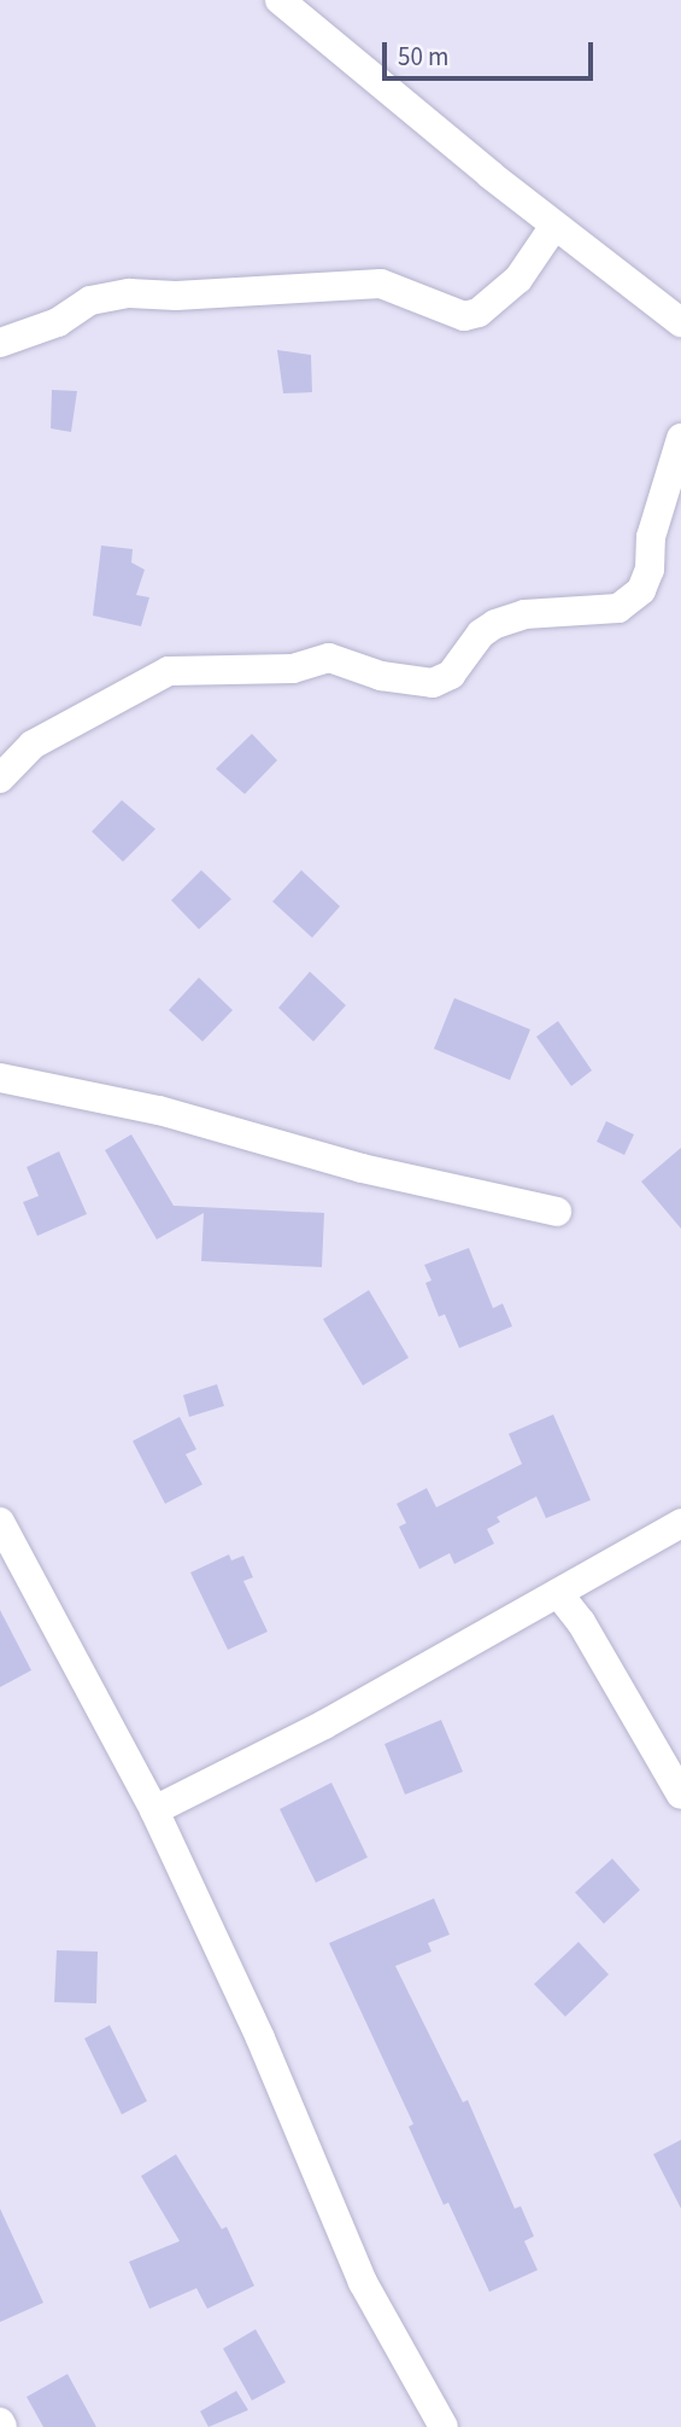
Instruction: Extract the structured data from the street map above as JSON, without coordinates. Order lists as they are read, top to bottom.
{
  "scale_bar": "50 m"
}
